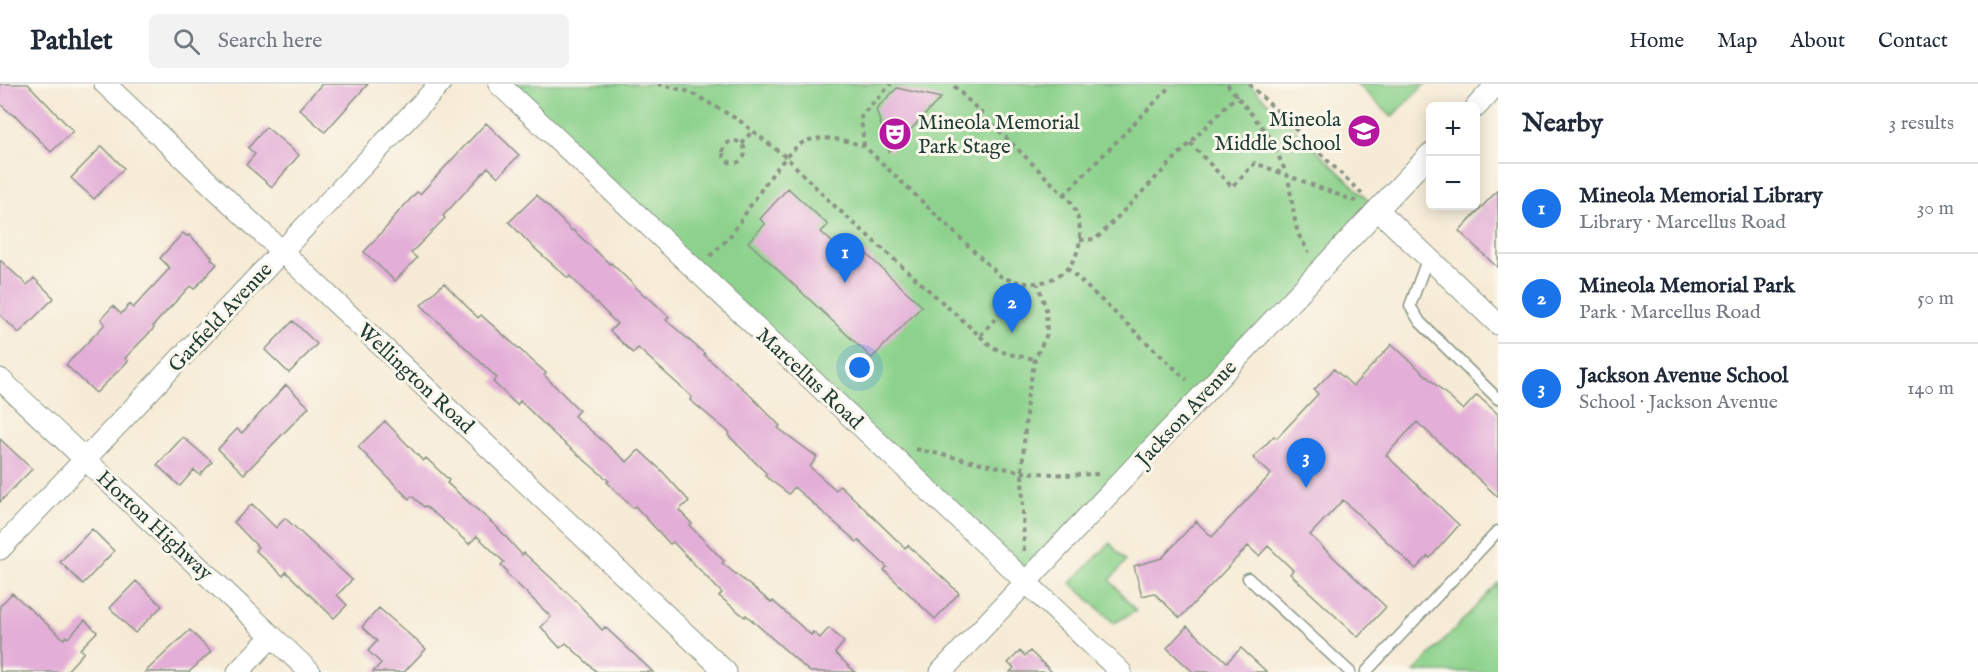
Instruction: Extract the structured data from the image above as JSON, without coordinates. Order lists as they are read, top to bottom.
{
  "streets": {
    "street": [
      "Garfield Avenue",
      "Wellington Road",
      "Marcellus Road",
      "Jackson Avenue",
      "Horton Highway"
    ]
  },
  "crossings": [
    ["Garfield Avenue", "Wellington Road"],
    ["Garfield Avenue", "Horton Highway"],
    ["Marcellus Road", "Jackson Avenue"]
  ],
  "places": {
    "school or university": ["Mineola Middle School"],
    "theatre": ["Mineola Memorial Park Stage"]
  },
  "page": {
    "header": "Pathlet",
    "search": "Search here",
    "nav": [
      "Home",
      "Map",
      "About",
      "Contact"
    ],
    "heading": ["Nearby", "3 results"],
    "map_buttons": ["+", "−"],
    "list": [
      {
        "mark": "1",
        "name": "Mineola Memorial Library",
        "note": "Library · Marcellus Road",
        "value": "30 m"
      },
      {
        "mark": "2",
        "name": "Mineola Memorial Park",
        "note": "Park · Marcellus Road",
        "value": "50 m"
      },
      {
        "mark": "3",
        "name": "Jackson Avenue School",
        "note": "School · Jackson Avenue",
        "value": "140 m"
      }
    ],
    "pins": ["1", "2", "3"]
  }
}
